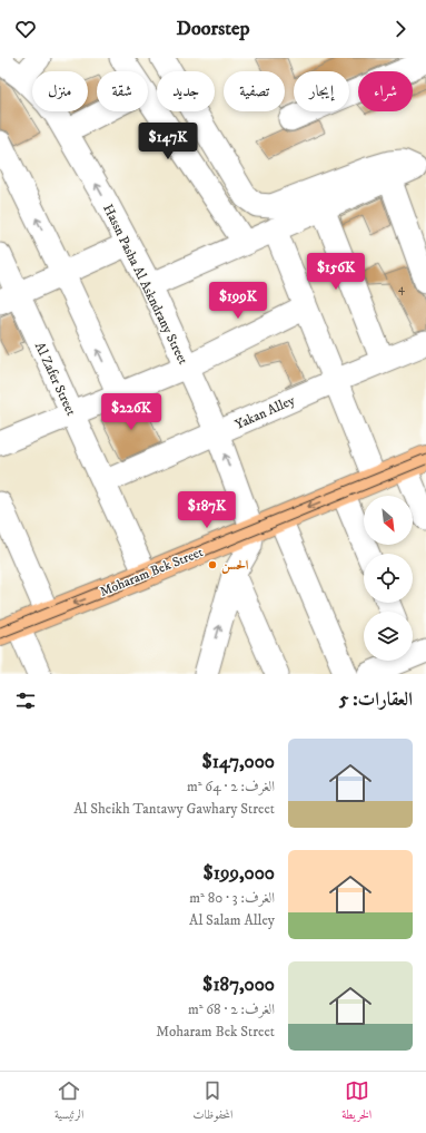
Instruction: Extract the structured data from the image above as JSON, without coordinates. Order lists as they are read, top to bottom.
{
  "streets": {
    "main road": ["Moharam Bek Street"],
    "street": ["Hassn Pasha Al Askndrany Street", "Al Zafer Street", "Yakan Alley"]
  },
  "crossings": [
    ["Hassn Pasha Al Askndrany Street", "Yakan Alley"],
    ["Hassn Pasha Al Askndrany Street", "Moharam Bek Street"],
    ["Al Zafer Street", "Yakan Alley"],
    ["Al Zafer Street", "Moharam Bek Street"]
  ],
  "one_way": ["Moharam Bek Street"],
  "places": ["الحسن"],
  "house_numbers": ["4"],
  "north": "bottom right",
  "page": {
    "header": "Doorstep",
    "chip": [
      "شراء",
      "إيجار",
      "تصفية",
      "جديد",
      "شقة",
      "منزل"
    ],
    "price": [
      "$147K",
      "$156K",
      "$199K",
      "$226K",
      "$187K"
    ],
    "heading": "العقارات: 5",
    "list": [
      {
        "name": "$147,000",
        "note": "الغرف: 2 · 64 m² · Al Sheikh Tantawy Gawhary Street"
      },
      {
        "name": "$199,000",
        "note": "الغرف: 3 · 80 m² · Al Salam Alley"
      },
      {
        "name": "$187,000",
        "note": "الغرف: 2 · 68 m² · Moharam Bek Street"
      }
    ],
    "tabs": ["الخريطة", "المحفوظات", "الرئيسية"]
  }
}
